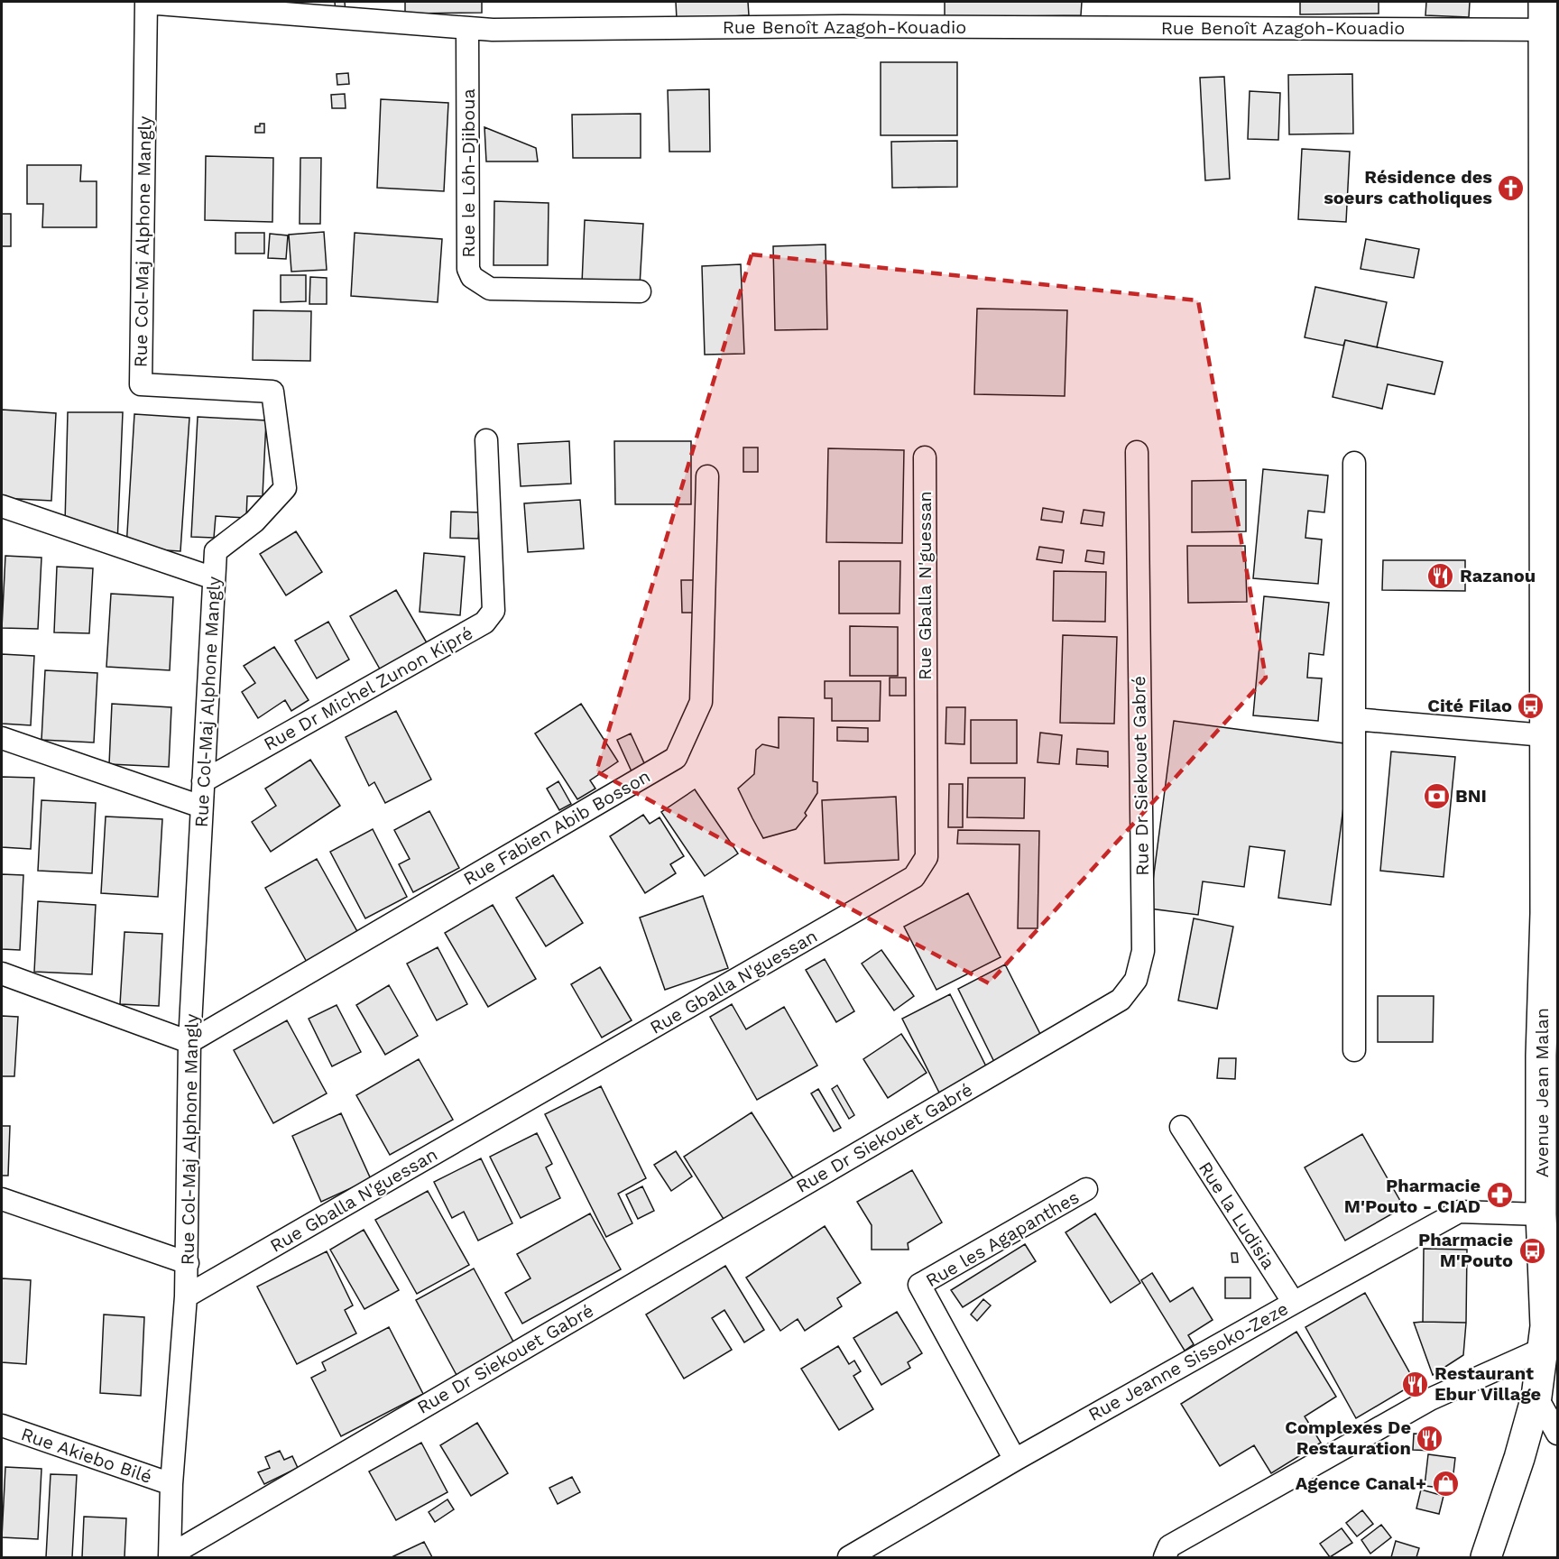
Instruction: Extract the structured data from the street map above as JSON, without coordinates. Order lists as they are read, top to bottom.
{
  "streets": {
    "main road": ["Avenue Jean Malan"],
    "street": [
      "Rue Benoît Azagoh-Kouadio",
      "Rue le Lôh-Djiboua",
      "Rue Col-Maj Alphone Mangly",
      "Rue Gballa N'guessan",
      "Rue Dr Michel Zunon Kipré",
      "Rue Dr Siekouet Gabré",
      "Rue Fabien Abib Bosson",
      "Rue la Ludisia",
      "Rue les Agapanthes",
      "Rue Jeanne Sissoko-Zeze",
      "Rue Akiebo Bilé"
    ]
  },
  "crossings": [
    ["Rue Benoît Azagoh-Kouadio", "Rue le Lôh-Djiboua"],
    ["Rue Benoît Azagoh-Kouadio", "Rue Col-Maj Alphone Mangly"],
    ["Rue Benoît Azagoh-Kouadio", "Avenue Jean Malan"],
    ["Rue Col-Maj Alphone Mangly", "Rue Gballa N'guessan"],
    ["Rue Col-Maj Alphone Mangly", "Rue Dr Michel Zunon Kipré"],
    ["Rue Col-Maj Alphone Mangly", "Rue Dr Siekouet Gabré"],
    ["Rue Col-Maj Alphone Mangly", "Rue Fabien Abib Bosson"],
    ["Rue Col-Maj Alphone Mangly", "Rue Akiebo Bilé"],
    ["Avenue Jean Malan", "Rue Jeanne Sissoko-Zeze"],
    ["Rue la Ludisia", "Rue Jeanne Sissoko-Zeze"],
    ["Rue les Agapanthes", "Rue Jeanne Sissoko-Zeze"]
  ],
  "places": {
    "church": ["Résidence des soeurs catholiques"],
    "restaurant": ["Razanou", "Restaurant Ebur Village", "Complexes De Restauration"],
    "bus stop": ["Cité Filao", "Pharmacie M'Pouto"],
    "bank": ["BNI"],
    "pharmacy": ["Pharmacie M'Pouto - CIAD"],
    "shop": ["Agence Canal+"]
  }
}
